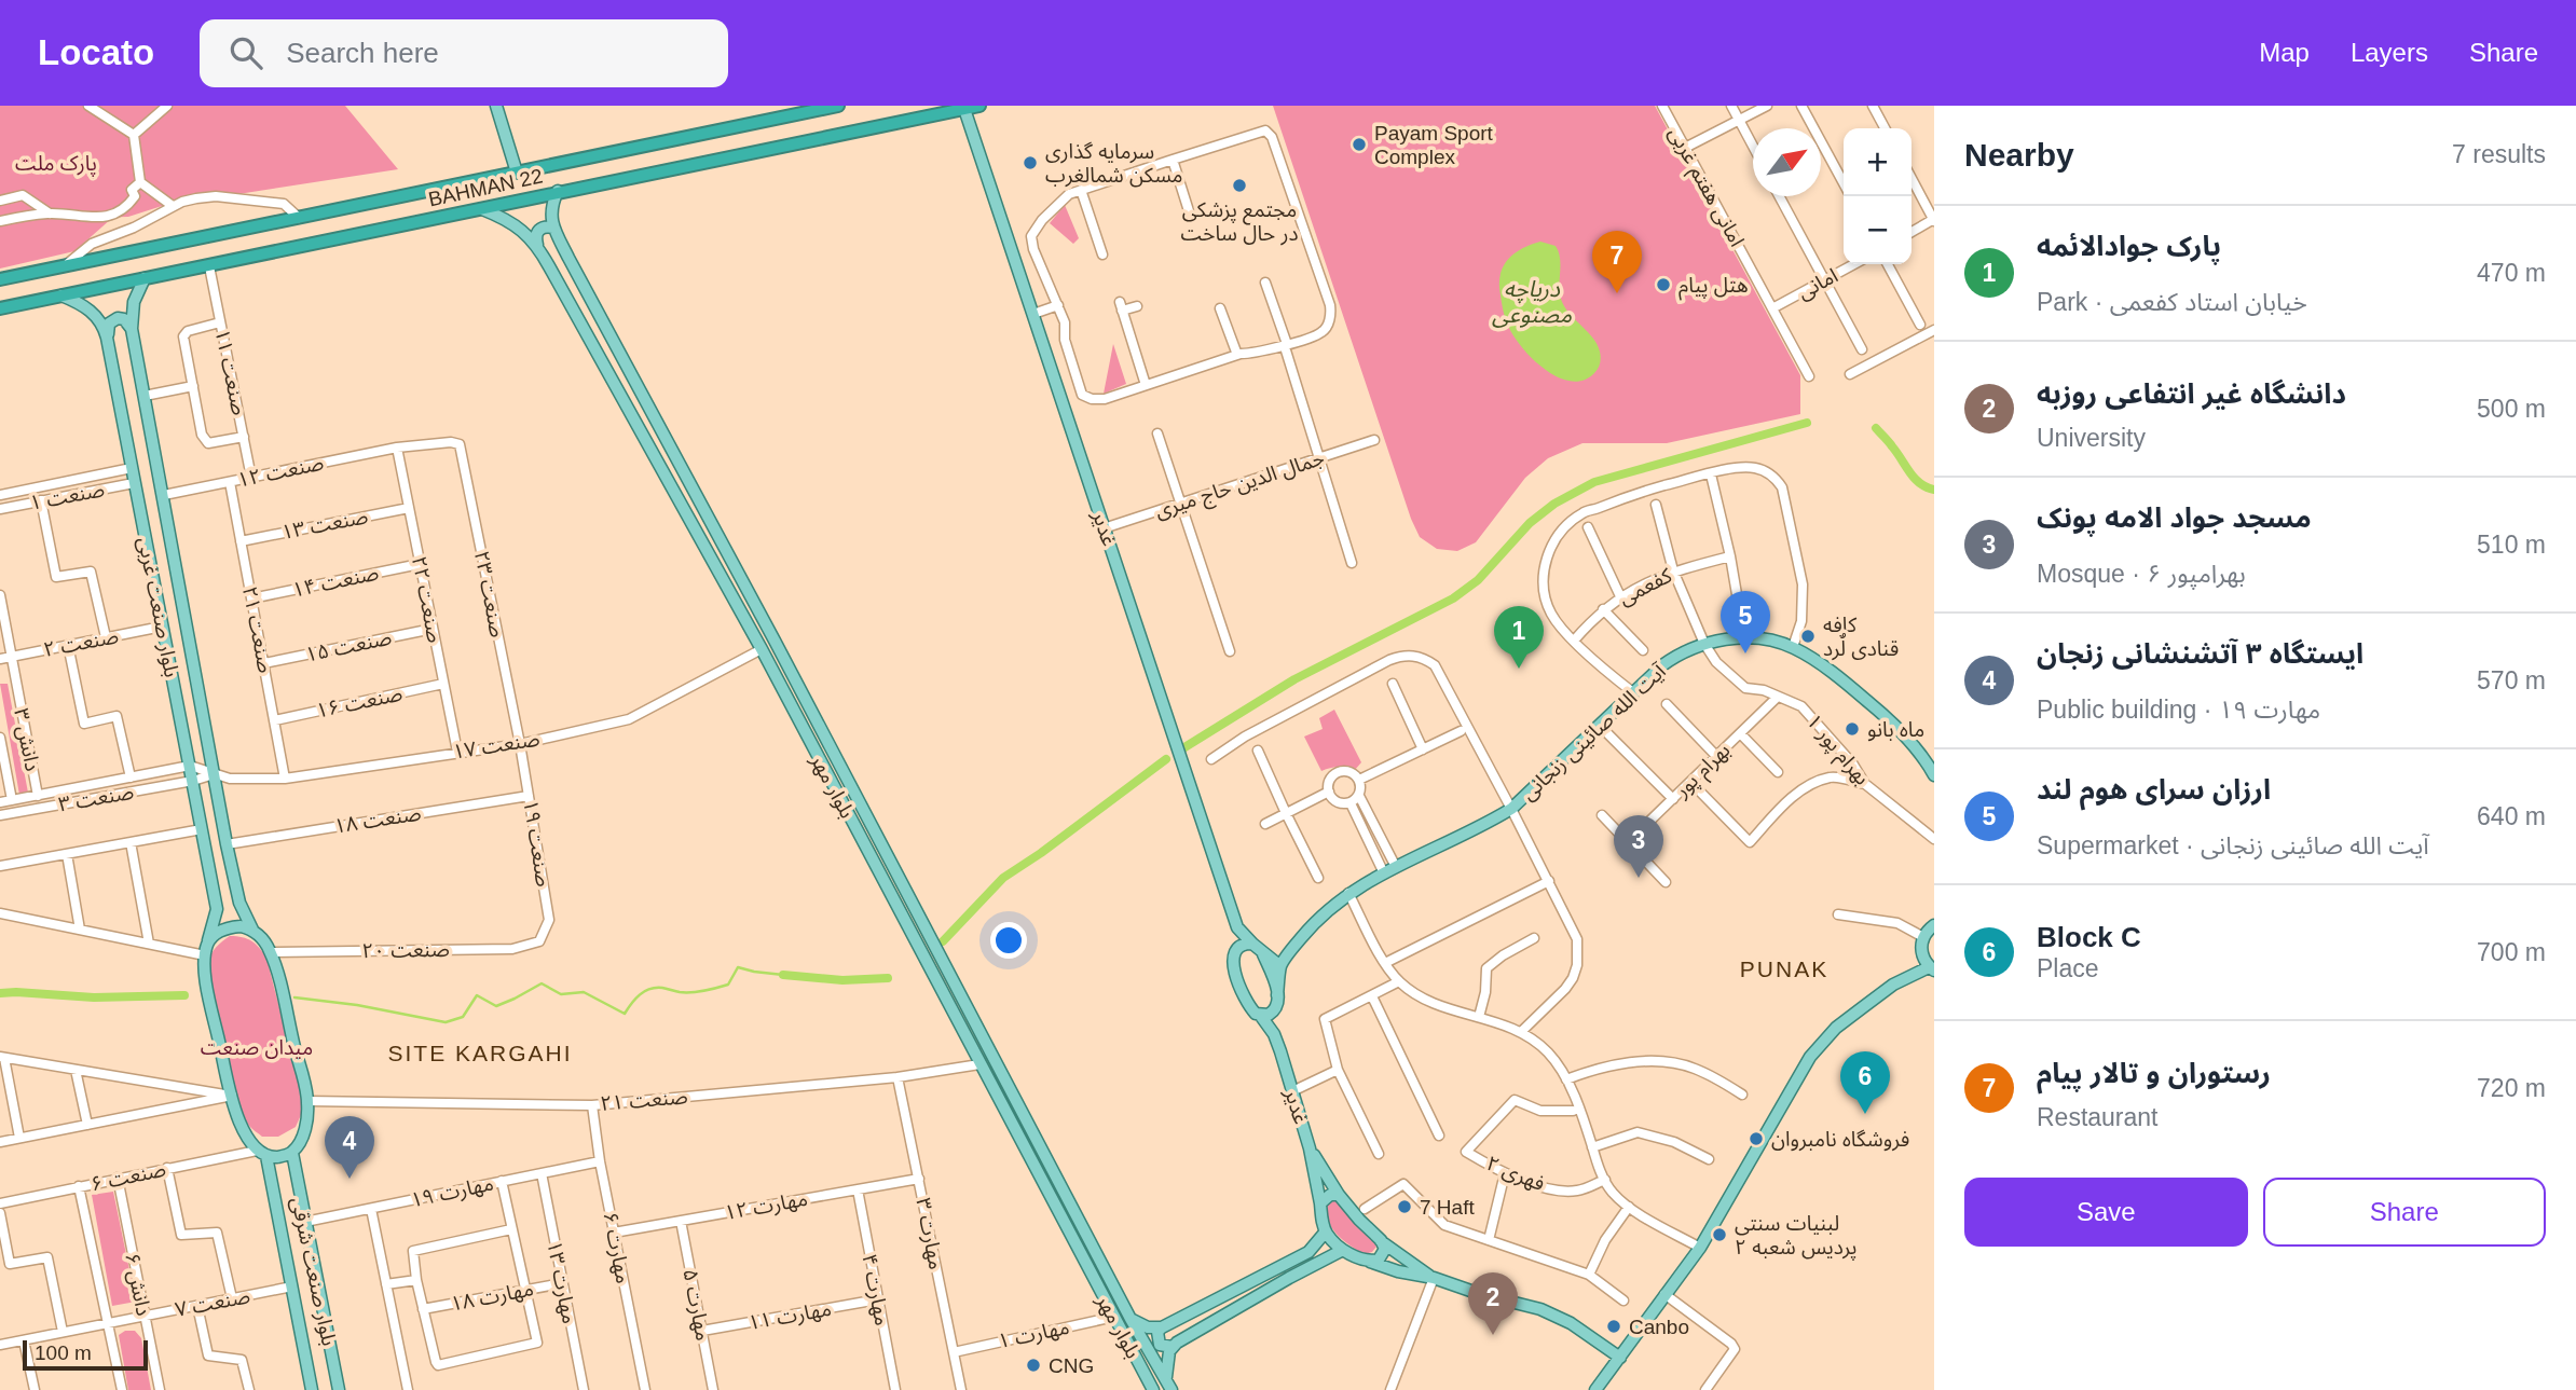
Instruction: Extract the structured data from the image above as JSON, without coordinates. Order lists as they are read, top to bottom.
{
  "streets": {
    "highway": ["BAHMAN 22"],
    "main road": [
      "غدیر",
      "بلوار صنعت غربی",
      "آیت الله صائینی زنجانی",
      "بلوار مهر",
      "بلوار صنعت شرقی"
    ],
    "street": [
      "امانی هفتم غربی",
      "امانی",
      "صنعت ۱۱",
      "صنعت ۱۲",
      "جمال الدین حاج میری",
      "صنعت ۱",
      "صنعت ۱۳",
      "صنعت ۱۴",
      "کفعمی",
      "صنعت ۲۳",
      "صنعت ۲۲",
      "صنعت ۲۱",
      "صنعت ۲",
      "صنعت ۱۵",
      "صنعت ۱۶",
      "دانش ۳",
      "صنعت ۱۷",
      "بهرام پور ۱",
      "بهرام پور",
      "صنعت ۳",
      "صنعت ۱۸",
      "صنعت ۱۹",
      "صنعت ۲۰",
      "فهری ۲",
      "صنعت ۶",
      "مهارت ۱۹",
      "مهارت ۱۲",
      "مهارت ۳",
      "مهارت ۶",
      "مهارت ۱۳",
      "دانش ۶",
      "مهارت ۴",
      "مهارت ۱۸",
      "صنعت ۷",
      "مهارت ۵",
      "مهارت ۱۱",
      "مهارت ۱"
    ]
  },
  "crossings": [
    ["امانی هفتم غربی", "امانی"],
    ["BAHMAN 22", "صنعت ۱۱"],
    ["BAHMAN 22", "غدیر"],
    ["BAHMAN 22", "بلوار صنعت غربی"],
    ["BAHMAN 22", "بلوار مهر"],
    ["صنعت ۱۱", "صنعت ۱۲"],
    ["صنعت ۱۲", "صنعت ۲۳"],
    ["صنعت ۱۲", "صنعت ۲۲"],
    ["صنعت ۱۲", "بلوار صنعت غربی"],
    ["صنعت ۱۲", "صنعت ۲۱"],
    ["جمال الدین حاج میری", "غدیر"],
    ["صنعت ۱", "بلوار صنعت غربی"],
    ["صنعت ۱۳", "صنعت ۲۲"],
    ["صنعت ۱۳", "صنعت ۲۱"],
    ["صنعت ۱۴", "صنعت ۲۲"],
    ["صنعت ۱۴", "صنعت ۲۱"],
    ["کفعمی", "بهرام پور ۱"],
    ["صنعت ۲۳", "صنعت ۱۷"],
    ["صنعت ۲۳", "صنعت ۱۹"],
    ["صنعت ۲۲", "صنعت ۱۵"],
    ["صنعت ۲۲", "صنعت ۱۶"],
    ["صنعت ۲۲", "صنعت ۱۷"],
    ["بلوار صنعت غربی", "صنعت ۲"],
    ["بلوار صنعت غربی", "صنعت ۱۷"],
    ["بلوار صنعت غربی", "صنعت ۳"],
    ["بلوار صنعت غربی", "صنعت ۱۸"],
    ["صنعت ۲۱", "صنعت ۱۵"],
    ["صنعت ۲۱", "صنعت ۱۶"],
    ["صنعت ۲۱", "صنعت ۱۷"],
    ["صنعت ۲۱", "بلوار مهر"],
    ["صنعت ۲۱", "مهارت ۳"],
    ["صنعت ۲۱", "مهارت ۶"],
    ["صنعت ۲", "دانش ۳"],
    ["آیت الله صائینی زنجانی", "بهرام پور ۱"],
    ["دانش ۳", "صنعت ۳"],
    ["صنعت ۱۷", "بلوار مهر"],
    ["صنعت ۱۷", "صنعت ۳"],
    ["صنعت ۱۷", "صنعت ۱۹"],
    ["بهرام پور ۱", "بهرام پور"],
    ["بلوار مهر", "مهارت ۱"],
    ["صنعت ۱۸", "صنعت ۱۹"],
    ["صنعت ۱۹", "صنعت ۲۰"],
    ["صنعت ۶", "بلوار صنعت شرقی"],
    ["صنعت ۶", "دانش ۶"],
    ["مهارت ۱۹", "مهارت ۶"],
    ["مهارت ۱۹", "بلوار صنعت شرقی"],
    ["مهارت ۱۹", "مهارت ۱۳"],
    ["مهارت ۱۲", "مهارت ۳"],
    ["مهارت ۱۲", "مهارت ۶"],
    ["مهارت ۱۲", "مهارت ۴"],
    ["مهارت ۱۲", "مهارت ۵"],
    ["مهارت ۳", "مهارت ۱"],
    ["بلوار صنعت شرقی", "صنعت ۷"],
    ["مهارت ۱۳", "مهارت ۱۸"],
    ["دانش ۶", "صنعت ۷"],
    ["مهارت ۴", "مهارت ۱۱"],
    ["مهارت ۵", "مهارت ۱۱"]
  ],
  "districts": ["PUNAK", "SITE KARGAHI"],
  "water": ["دریاچه مصنوعی"],
  "parks": ["پارک ملت", "میدان صنعت"],
  "places": [
    "Payam Sport Complex",
    "سرمایه گذاری مسکن شمالغرب",
    "مجتمع پزشکی در حال ساخت",
    "هتل پیام",
    "کافه قنادی لٌرد",
    "ماه بانو",
    "فروشگاه نامبروان",
    "7 Haft",
    "لبنیات سنتی پردیس شعبه ۲",
    "Canbo",
    "CNG"
  ],
  "scale_bar": "100 m",
  "north": "top right",
  "page": {
    "header": "Locato",
    "search": "Search here",
    "nav": ["Map", "Layers", "Share"],
    "heading": ["Nearby", "7 results"],
    "map_buttons": ["+", "−"],
    "list": [
      {
        "mark": "1",
        "name": "پارک جوادالائمه",
        "note": "Park · خیابان استاد کفعمی",
        "value": "470 m"
      },
      {
        "mark": "2",
        "name": "دانشگاه غیر انتفاعی روزبه",
        "note": "University",
        "value": "500 m"
      },
      {
        "mark": "3",
        "name": "مسجد جواد الامه پونک",
        "note": "Mosque · بهرامپور ۶",
        "value": "510 m"
      },
      {
        "mark": "4",
        "name": "ایستگاه ۳ آتشنشانی زنجان",
        "note": "Public building · مهارت ۱۹",
        "value": "570 m"
      },
      {
        "mark": "5",
        "name": "ارزان سرای هوم لند",
        "note": "Supermarket · آیت الله صائینی زنجانی",
        "value": "640 m"
      },
      {
        "mark": "6",
        "name": "Block C",
        "note": "Place",
        "value": "700 m"
      },
      {
        "mark": "7",
        "name": "رستوران و تالار پیام",
        "note": "Restaurant",
        "value": "720 m"
      }
    ],
    "pins": [
      "7",
      "5",
      "1",
      "3",
      "6",
      "4",
      "2"
    ],
    "buttons": ["Save", "Share"],
    "scale": "100 m"
  }
}
